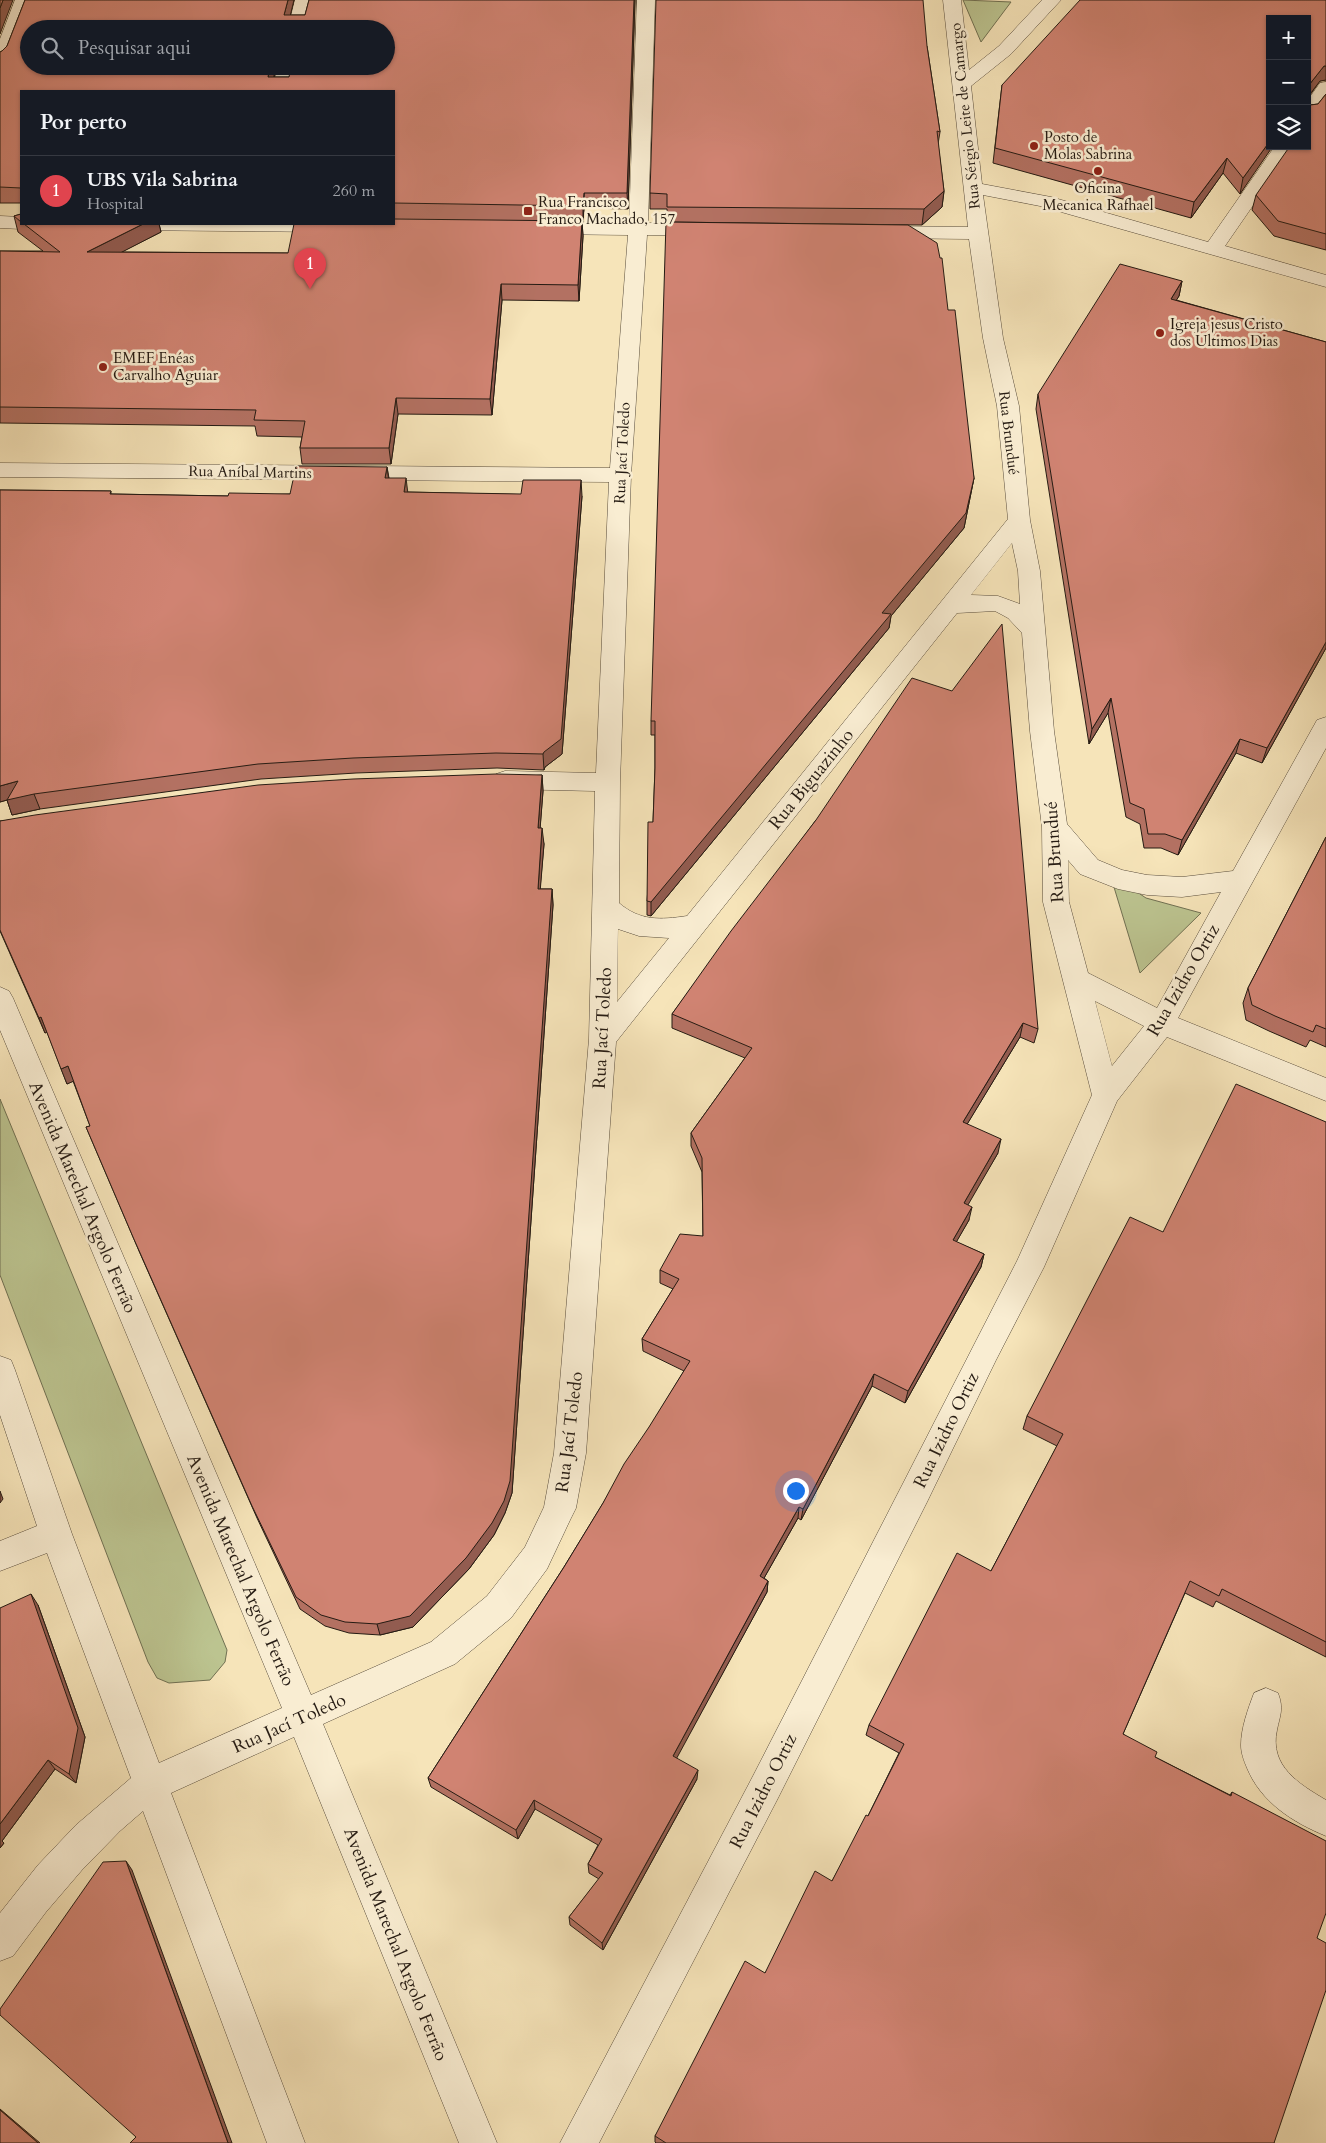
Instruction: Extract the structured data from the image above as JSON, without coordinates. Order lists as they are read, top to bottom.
{
  "streets": {
    "street": [
      "Rua Sérgio Leite de Camargo",
      "Rua Brundué",
      "Rua Jací Toledo",
      "Rua Aníbal Martins",
      "Rua Biguazinho",
      "Rua Izidro Ortiz",
      "Avenida Marechal Argolo Ferrão"
    ]
  },
  "crossings": [
    ["Rua Sérgio Leite de Camargo", "Rua Brundué"],
    ["Rua Brundué", "Rua Biguazinho"],
    ["Rua Brundué", "Rua Izidro Ortiz"],
    ["Rua Jací Toledo", "Rua Aníbal Martins"],
    ["Rua Jací Toledo", "Rua Biguazinho"],
    ["Rua Jací Toledo", "Avenida Marechal Argolo Ferrão"]
  ],
  "places": {
    "other": [
      "Posto de Molas Sabrina",
      "Oficina Mecanica Rafhael",
      "Igreja jesus Cristo dos Ultimos Dias",
      "EMEF Enéas Carvalho Aguiar"
    ],
    "transit": ["Rua Francisco Franco Machado, 157"]
  },
  "page": {
    "map_buttons": ["+", "−"],
    "search": "Pesquisar aqui",
    "heading": "Por perto",
    "list": [
      {
        "mark": "1",
        "name": "UBS Vila Sabrina",
        "note": "Hospital",
        "value": "260 m"
      }
    ],
    "pins": "1"
  }
}
